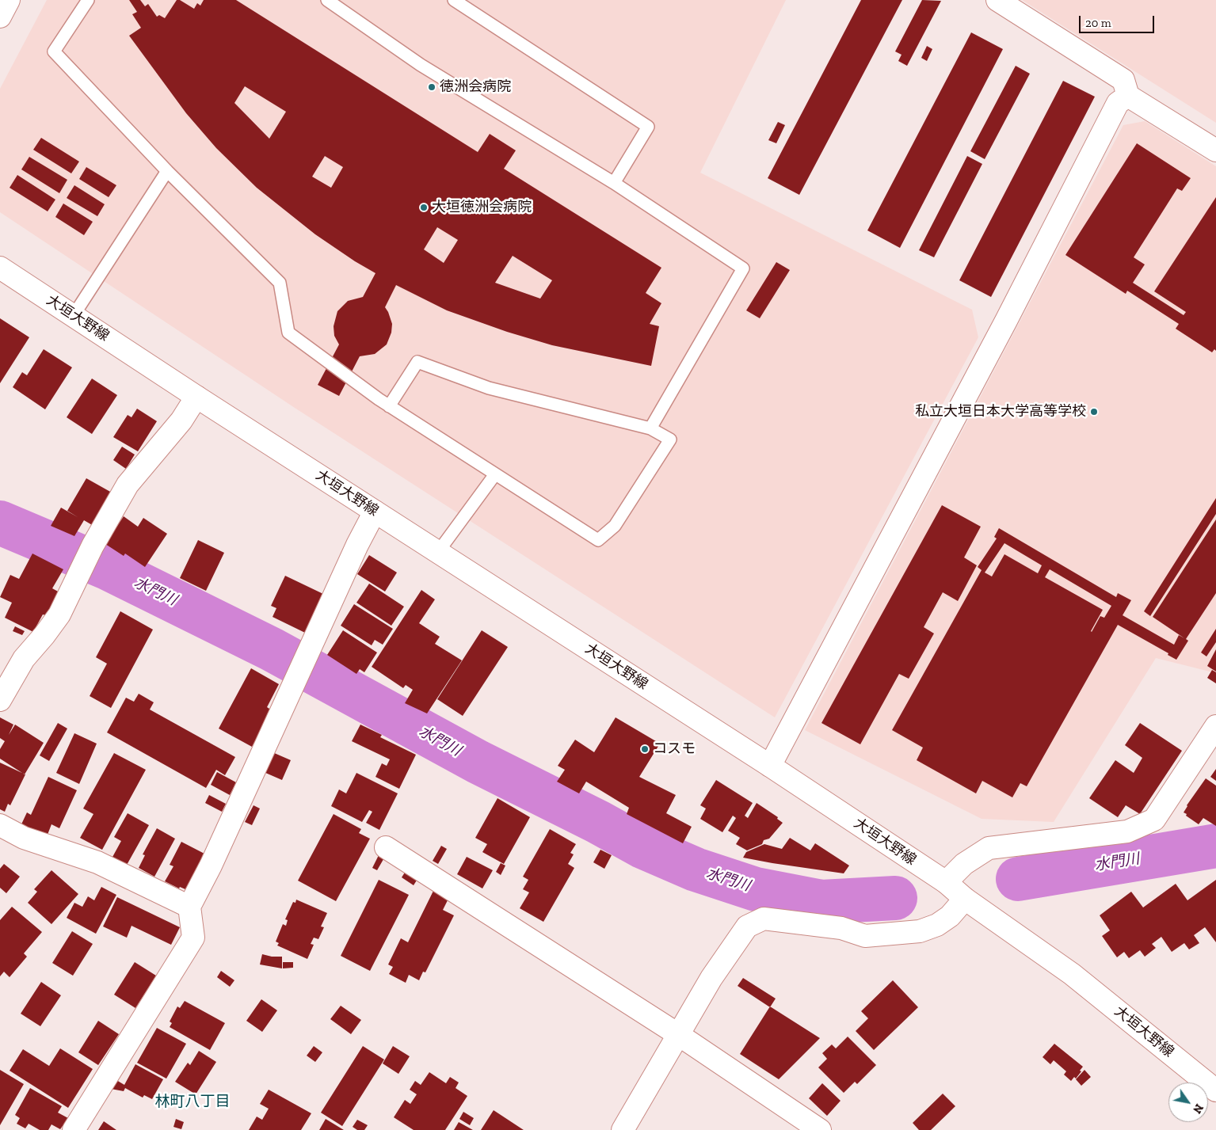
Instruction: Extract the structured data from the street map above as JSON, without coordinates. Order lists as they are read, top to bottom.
{
  "streets": {
    "street": ["大垣大野線"]
  },
  "districts": ["林町八丁目"],
  "water": ["水門川"],
  "places": [
    "徳洲会病院",
    "大垣徳洲会病院",
    "私立大垣日本大学高等学校",
    "コスモ"
  ],
  "scale_bar": "20 m",
  "north": "bottom right"
}
